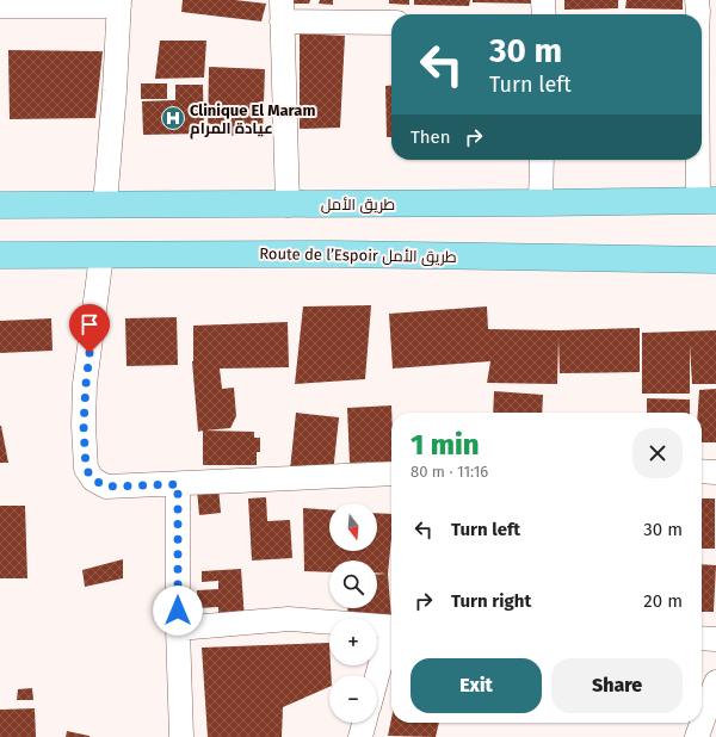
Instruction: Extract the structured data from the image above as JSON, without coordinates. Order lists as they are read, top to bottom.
{
  "streets": {
    "highway": ["طريق الأمل", "Route de l’Espoir طريق الأمل"]
  },
  "places": {
    "hospital": ["Clinique El Maram عيادة المرام"]
  },
  "north": "bottom",
  "page": {
    "turn": ["30 m", "Turn left"],
    "then": "Then",
    "heading": ["1 min", "80 m · 11:16"],
    "list": [
      {
        "name": "Turn left",
        "value": "30 m"
      },
      {
        "name": "Turn right",
        "value": "20 m"
      }
    ],
    "map_buttons": ["+", "−"],
    "buttons": ["Exit", "Share"]
  }
}
